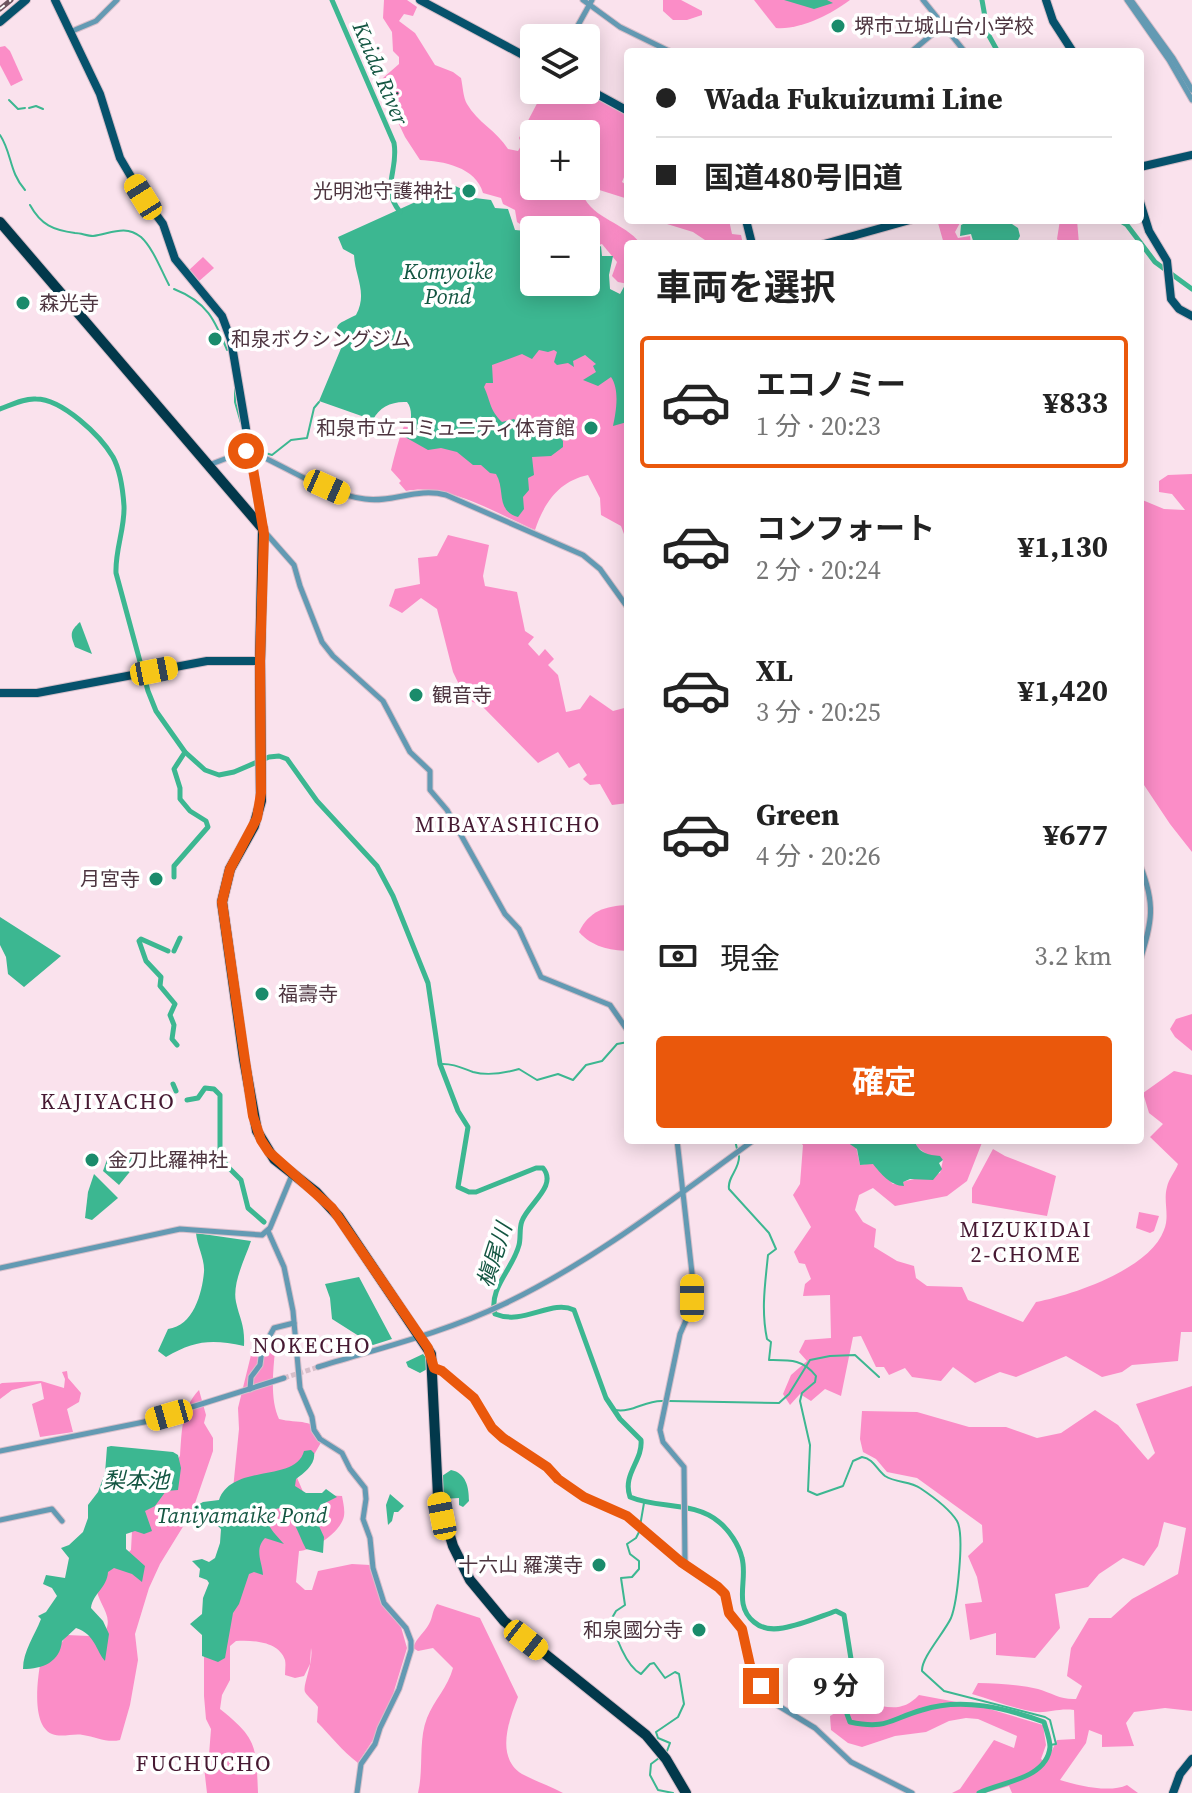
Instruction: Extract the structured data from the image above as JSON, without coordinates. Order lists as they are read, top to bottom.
{
  "districts": [
    "MIBAYASHICHO",
    "KAJIYACHO",
    "MIZUKIDAI 2-CHOME",
    "NOKECHO",
    "FUCHUCHO"
  ],
  "water": [
    "Kaida River",
    "Komyoike Pond",
    "槇尾川",
    "梨本池",
    "Taniyamaike Pond"
  ],
  "places": [
    "堺市立城山台小学校",
    "光明池守護神社",
    "森光寺",
    "和泉ボクシングジム",
    "和泉市立コミュニティ体育館",
    "観音寺",
    "月宮寺",
    "福壽寺",
    "金刀比羅神社",
    "十六山 羅漢寺",
    "和泉國分寺"
  ],
  "page": {
    "map_buttons": ["+", "−"],
    "banner": ["Wada Fukuizumi Line", "国道480号旧道"],
    "heading": "車両を選択",
    "list": [
      {
        "name": "エコノミー",
        "note": "1 分 · 20:23",
        "value": "¥833"
      },
      {
        "name": "コンフォート",
        "note": "2 分 · 20:24",
        "value": "¥1,130"
      },
      {
        "name": "XL",
        "note": "3 分 · 20:25",
        "value": "¥1,420"
      },
      {
        "name": "Green",
        "note": "4 分 · 20:26",
        "value": "¥677"
      }
    ],
    "pay": ["現金", "3.2 km"],
    "buttons": "確定",
    "bubble": "9 分"
  }
}
